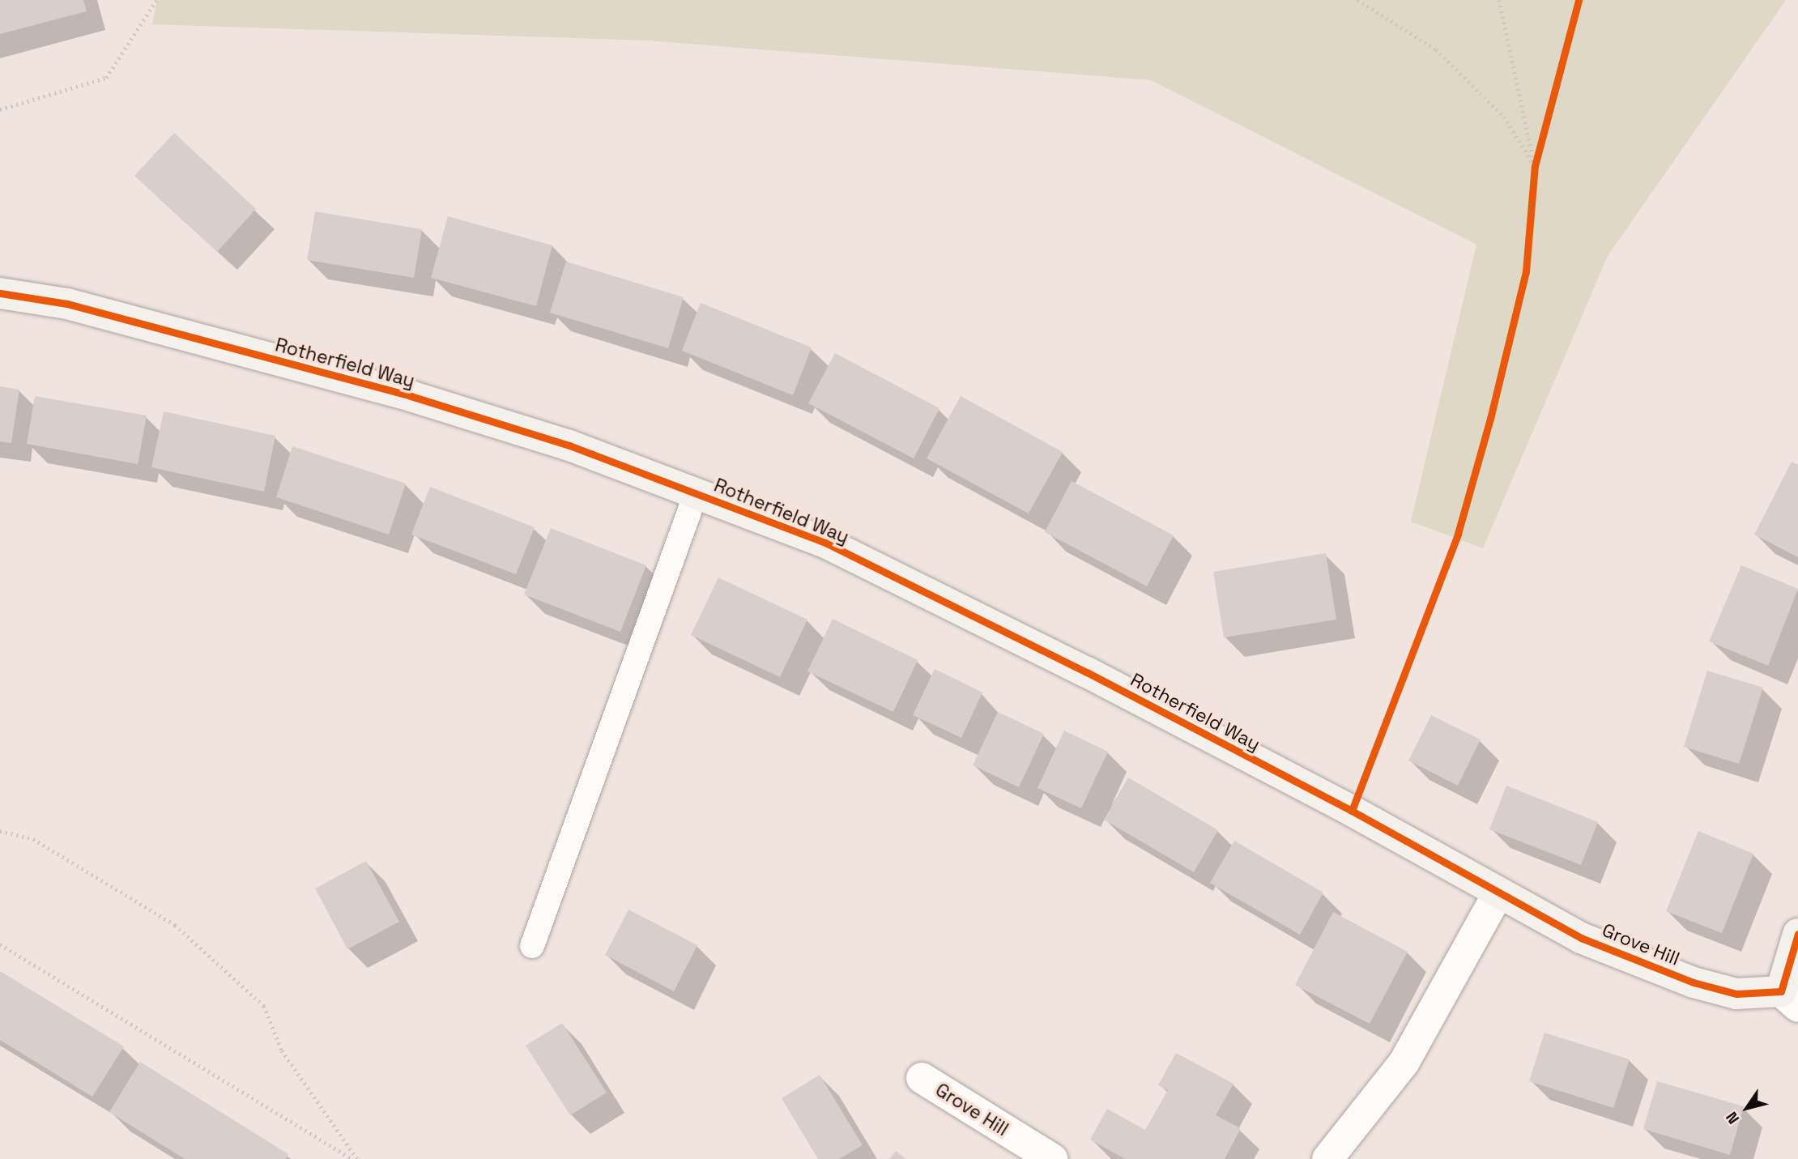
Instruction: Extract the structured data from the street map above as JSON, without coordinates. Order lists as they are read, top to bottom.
{
  "streets": {
    "street": ["Rotherfield Way", "Grove Hill"]
  },
  "crossings": [
    ["Rotherfield Way", "Grove Hill"]
  ],
  "north": "bottom left"
}
